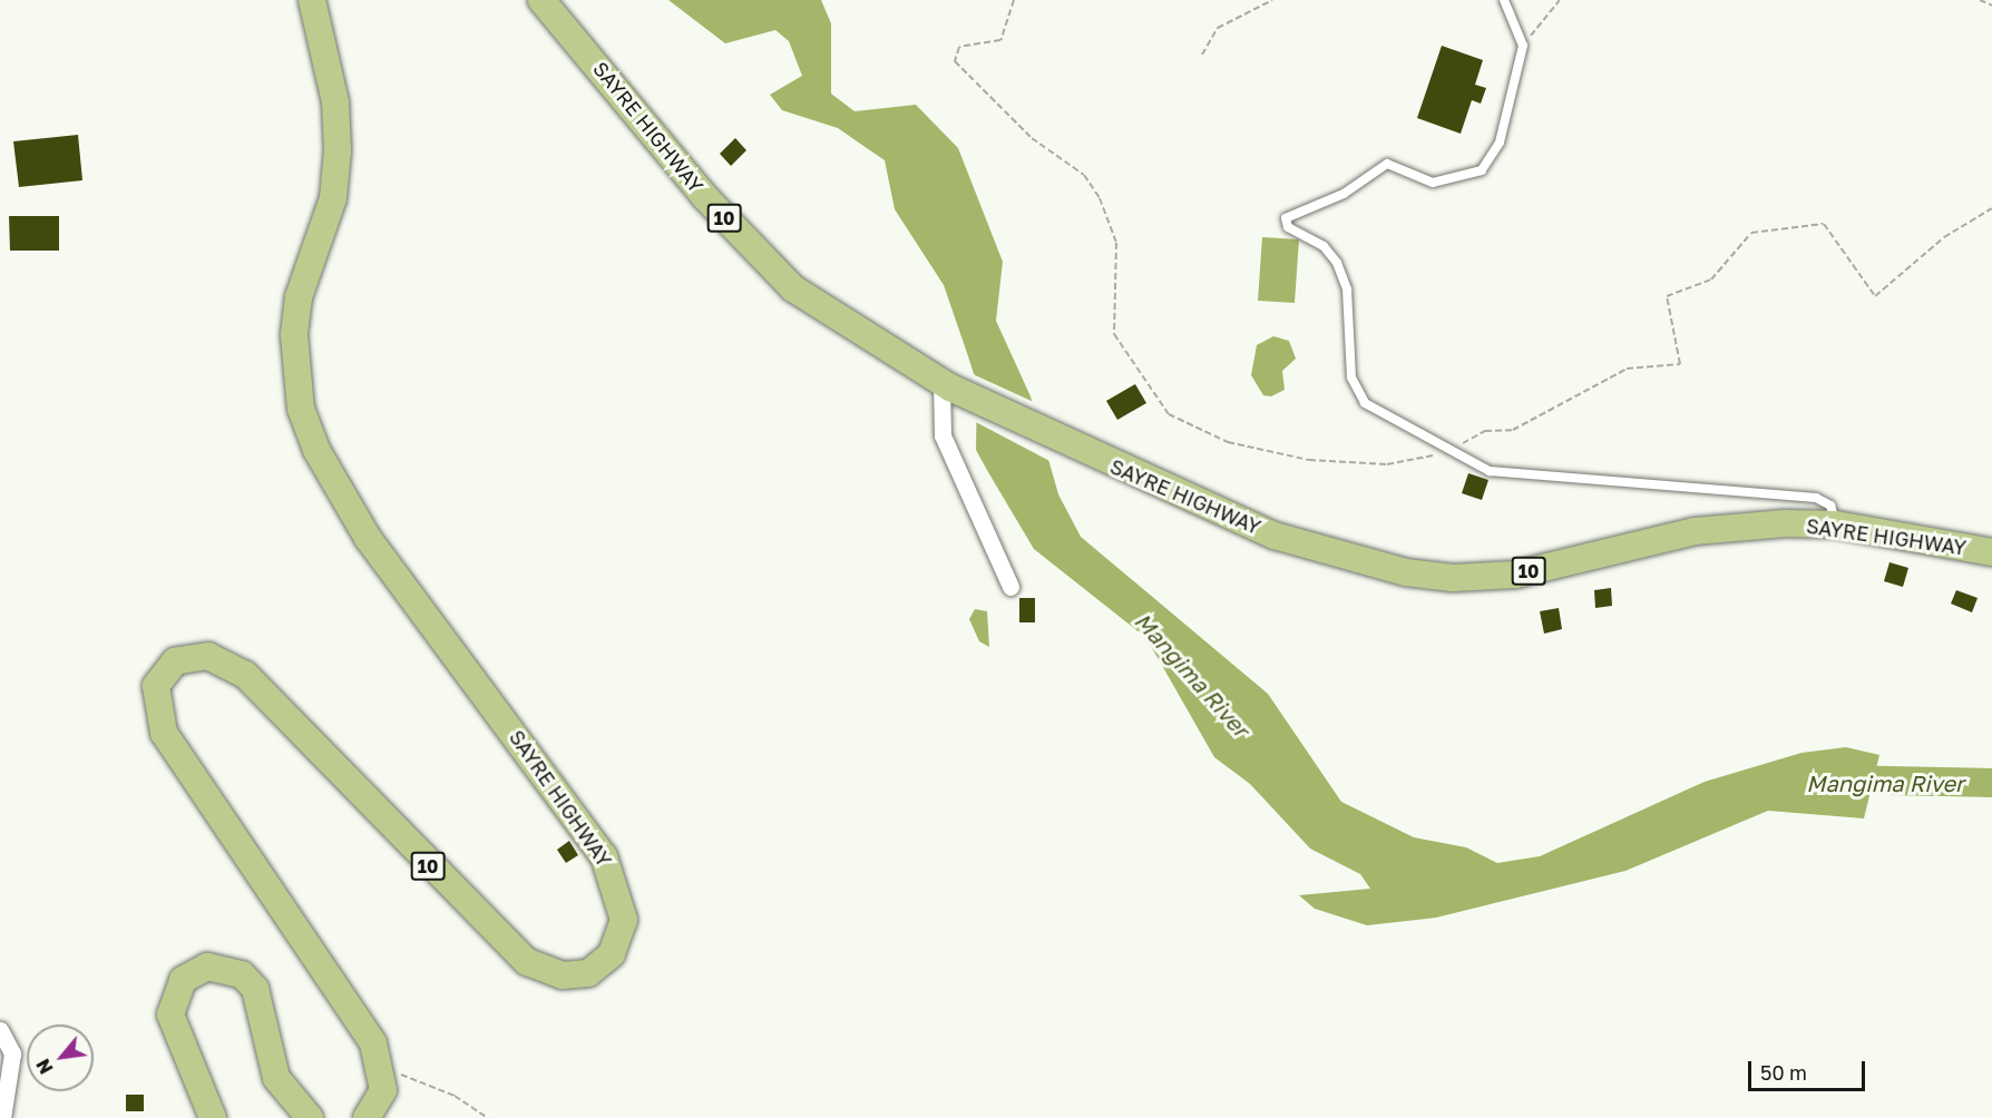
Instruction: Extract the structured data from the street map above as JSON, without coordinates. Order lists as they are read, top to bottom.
{
  "streets": {
    "highway": ["SAYRE HIGHWAY", "10"]
  },
  "water": ["Mangima River"],
  "scale_bar": "50 m",
  "north": "bottom left"
}
